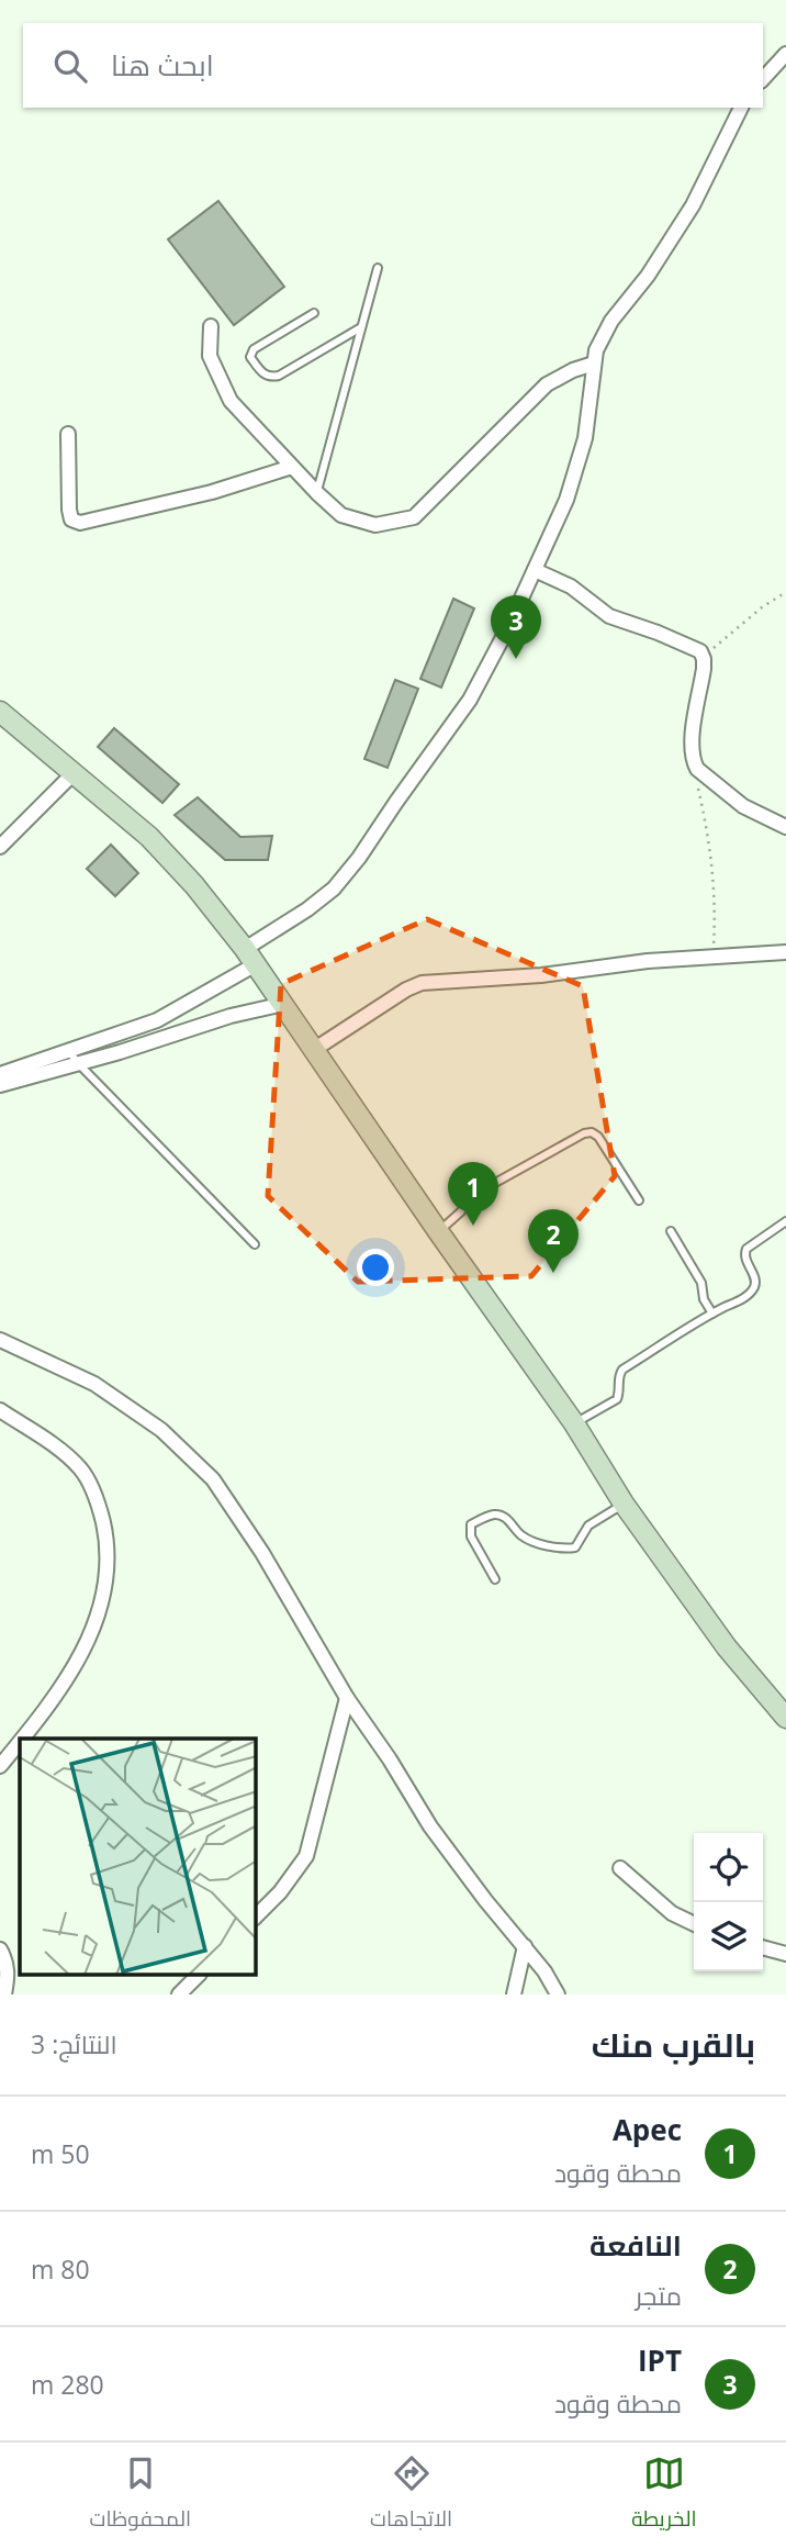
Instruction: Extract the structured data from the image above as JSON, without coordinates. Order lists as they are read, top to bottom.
{
  "page": {
    "search": "ابحث هنا",
    "pins": ["3", "1", "2"],
    "heading": ["بالقرب منك", "النتائج: 3"],
    "list": [
      {
        "mark": "1",
        "name": "Apec",
        "note": "محطة وقود",
        "value": "50 m"
      },
      {
        "mark": "2",
        "name": "النافعة",
        "note": "متجر",
        "value": "80 m"
      },
      {
        "mark": "3",
        "name": "IPT",
        "note": "محطة وقود",
        "value": "280 m"
      }
    ],
    "nav": ["الخريطة", "الاتجاهات", "المحفوظات"]
  }
}
